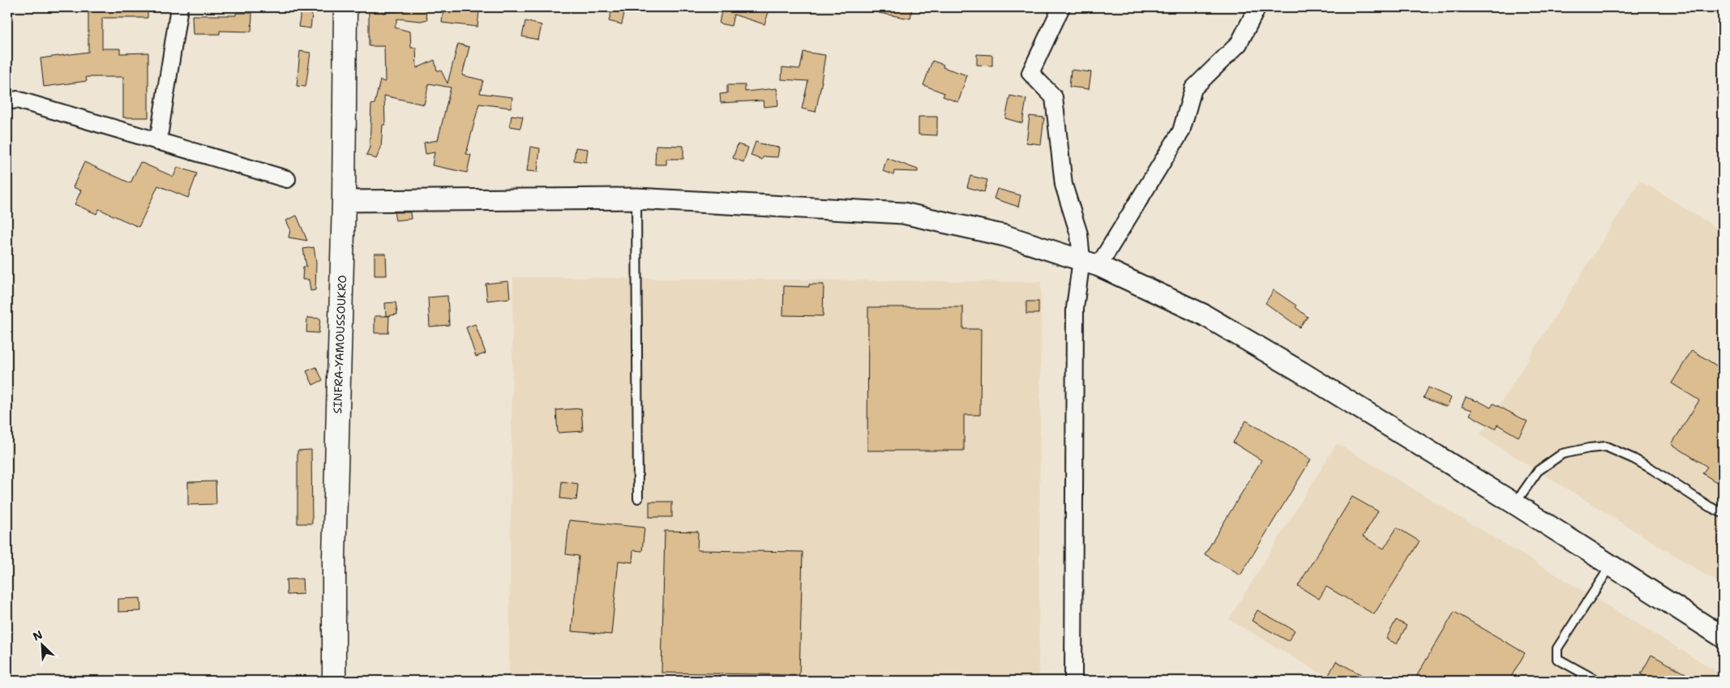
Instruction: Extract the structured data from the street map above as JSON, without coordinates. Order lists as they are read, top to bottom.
{
  "streets": {
    "main road": ["SINFRA-YAMOUSSOUKRO"]
  },
  "north": "top left"
}
